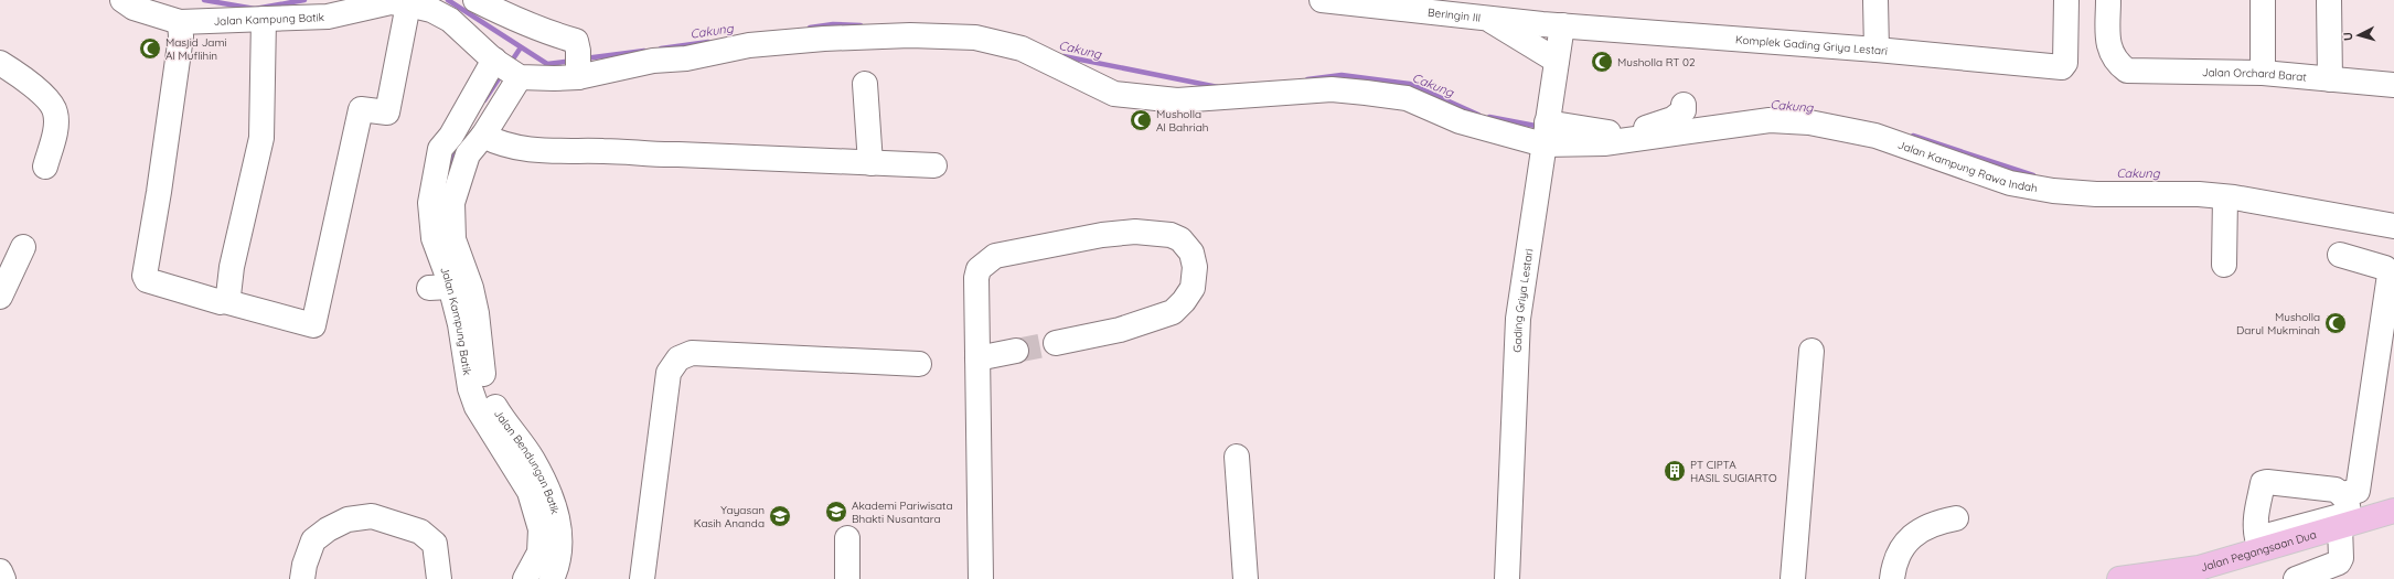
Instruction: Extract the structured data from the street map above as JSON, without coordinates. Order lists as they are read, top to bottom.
{
  "streets": {
    "main road": ["Jalan Pegangsaan Dua"],
    "street": [
      "Beringin III",
      "Jalan Kampung Batik",
      "Komplek Gading Griya Lestari",
      "Jalan Orchard Barat",
      "Jalan Kampung Rawa Indah",
      "Gading Griya Lestari",
      "Jalan Bendungan Batik"
    ]
  },
  "crossings": [
    ["Beringin III", "Komplek Gading Griya Lestari"],
    ["Beringin III", "Gading Griya Lestari"],
    ["Jalan Kampung Batik", "Jalan Bendungan Batik"],
    ["Komplek Gading Griya Lestari", "Gading Griya Lestari"],
    ["Jalan Kampung Rawa Indah", "Gading Griya Lestari"]
  ],
  "water": ["Cakung"],
  "places": {
    "mosque": [
      "Masjid Jami Al Muflihin",
      "Musholla RT 02",
      "Musholla Al Bahriah",
      "Musholla Darul Mukminah"
    ],
    "building": ["PT CIPTA HASIL SUGIARTO"],
    "school or university": ["Akademi Pariwisata Bhakti Nusantara", "Yayasan Kasih Ananda"]
  },
  "north": "left"
}
